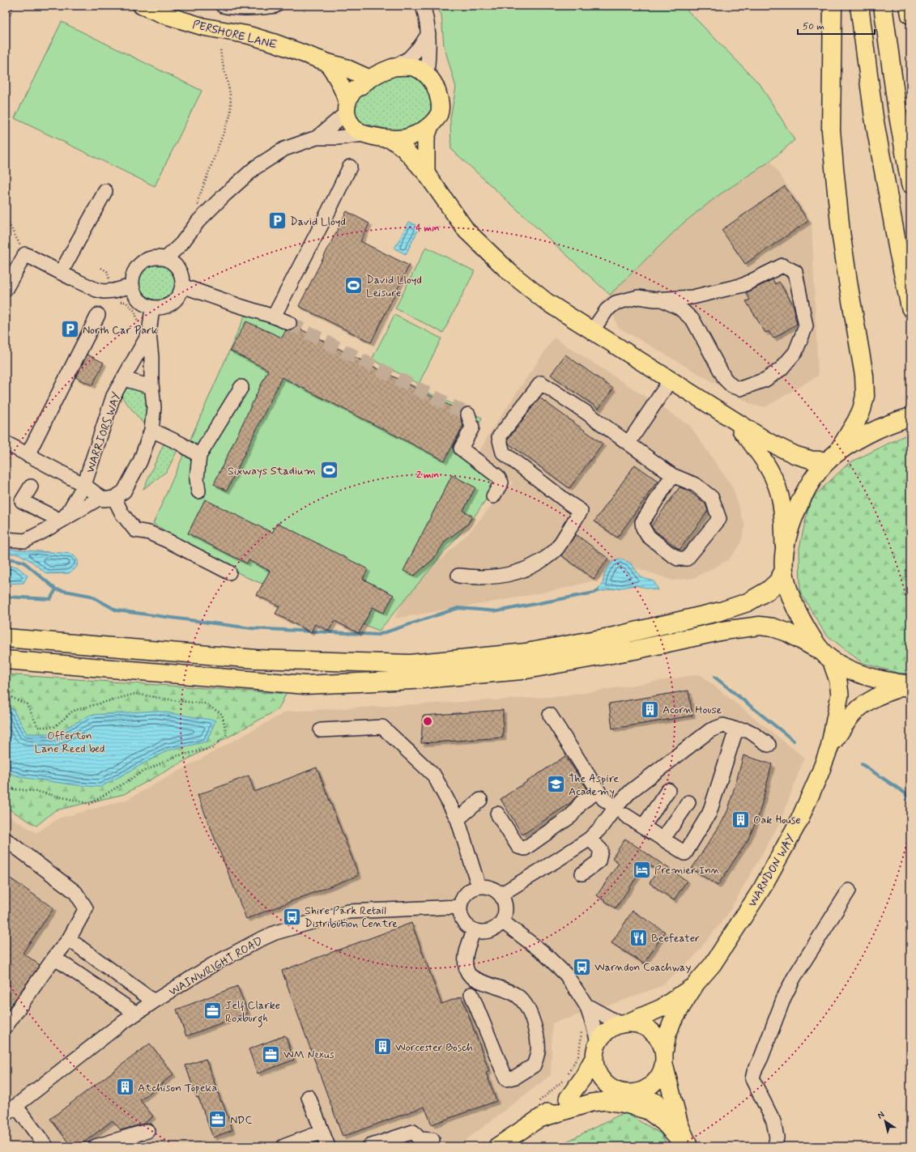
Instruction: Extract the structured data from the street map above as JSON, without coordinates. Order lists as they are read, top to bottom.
{
  "streets": {
    "main road": ["PERSHORE LANE", "WARNDON WAY"],
    "street": ["WARRIORS WAY", "WAINWRIGHT ROAD"]
  },
  "parks": ["Offerton Lane Reed bed"],
  "places": {
    "parking": ["David Lloyd", "North Car Park"],
    "sports": ["David Lloyd Leisure", "Sixways Stadium"],
    "building": [
      "Acorn House",
      "Oak House",
      "Worcester Bosch",
      "Atchison Topeka"
    ],
    "school or university": ["The Aspire Academy"],
    "hotel": ["Premier Inn"],
    "bus stop": ["Shire Park Retail Distribution Centre", "Warndon Coachway"],
    "restaurant": ["Beefeater"],
    "office": ["Jelf Clarke Roxburgh", "WM Nexus", "NDC"]
  },
  "scale_bar": "50 m",
  "north": "top left",
  "rings": ["4 min", "2 min"]
}
